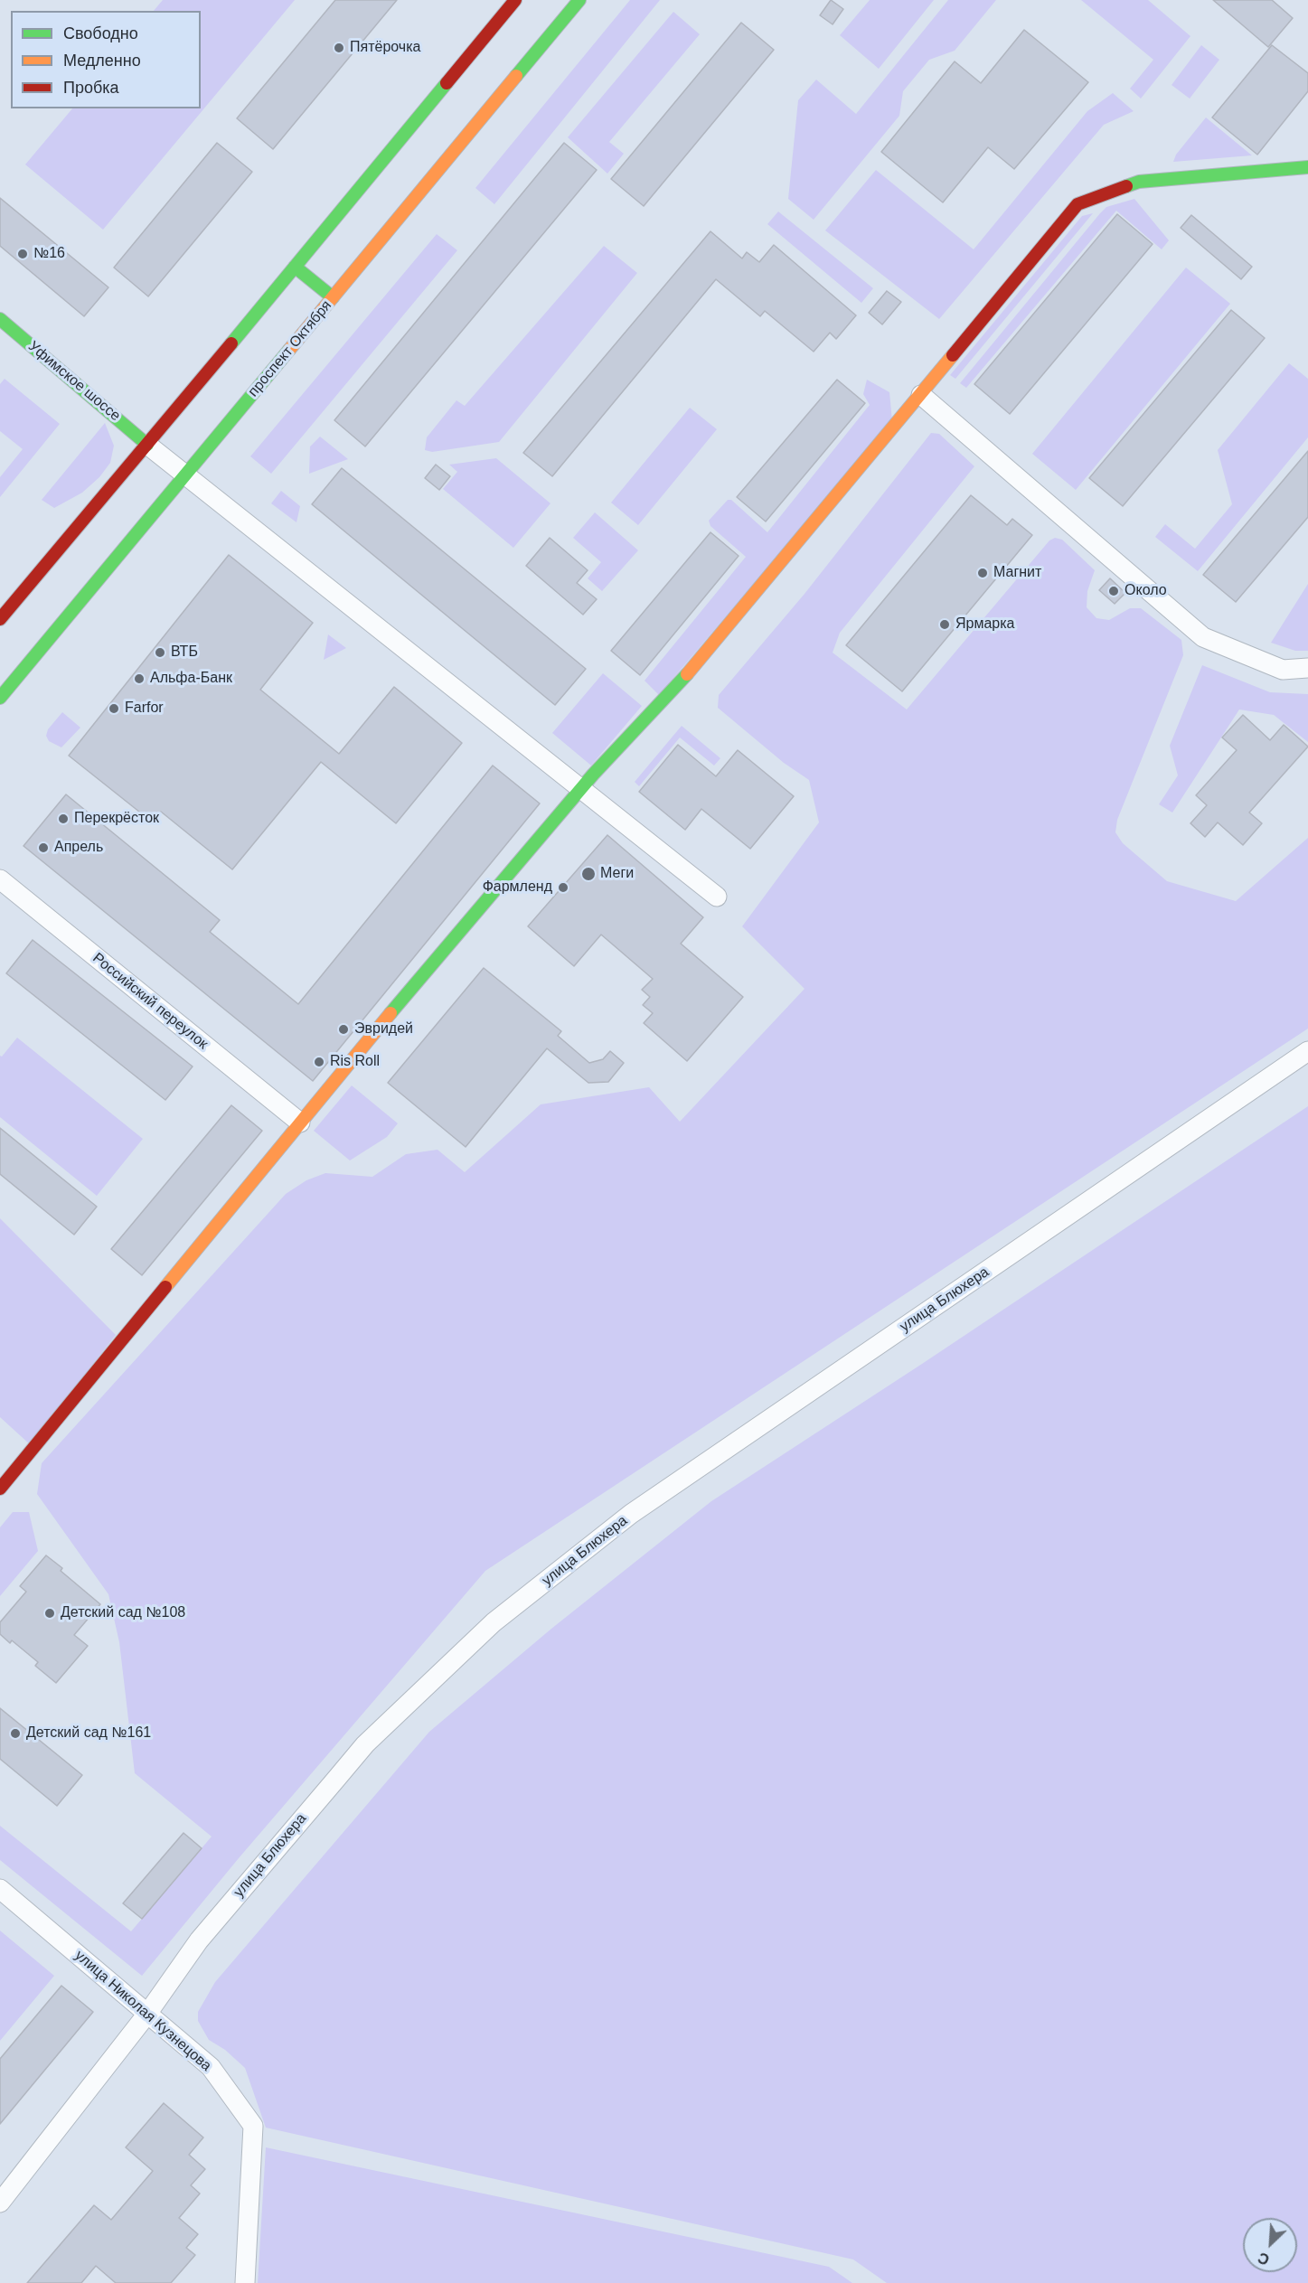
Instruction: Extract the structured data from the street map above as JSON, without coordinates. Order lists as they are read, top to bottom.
{
  "streets": {
    "main road": ["проспект Октября", "Уфимское шоссе"],
    "street": ["Российский переулок", "улица Блюхера", "улица Николая Кузнецова"]
  },
  "crossings": [
    ["улица Блюхера", "улица Николая Кузнецова"]
  ],
  "places": [
    "Пятёрочка",
    "№16",
    "Магнит",
    "Около",
    "Ярмарка",
    "ВТБ",
    "Альфа-Банк",
    "Farfor",
    "Перекрёсток",
    "Апрель",
    "Меги",
    "Фармленд",
    "Эвридей",
    "Ris Roll",
    "Детский сад №108",
    "Детский сад №161"
  ],
  "legend": ["Свободно", "Медленно", "Пробка"],
  "north": "bottom left"
}
